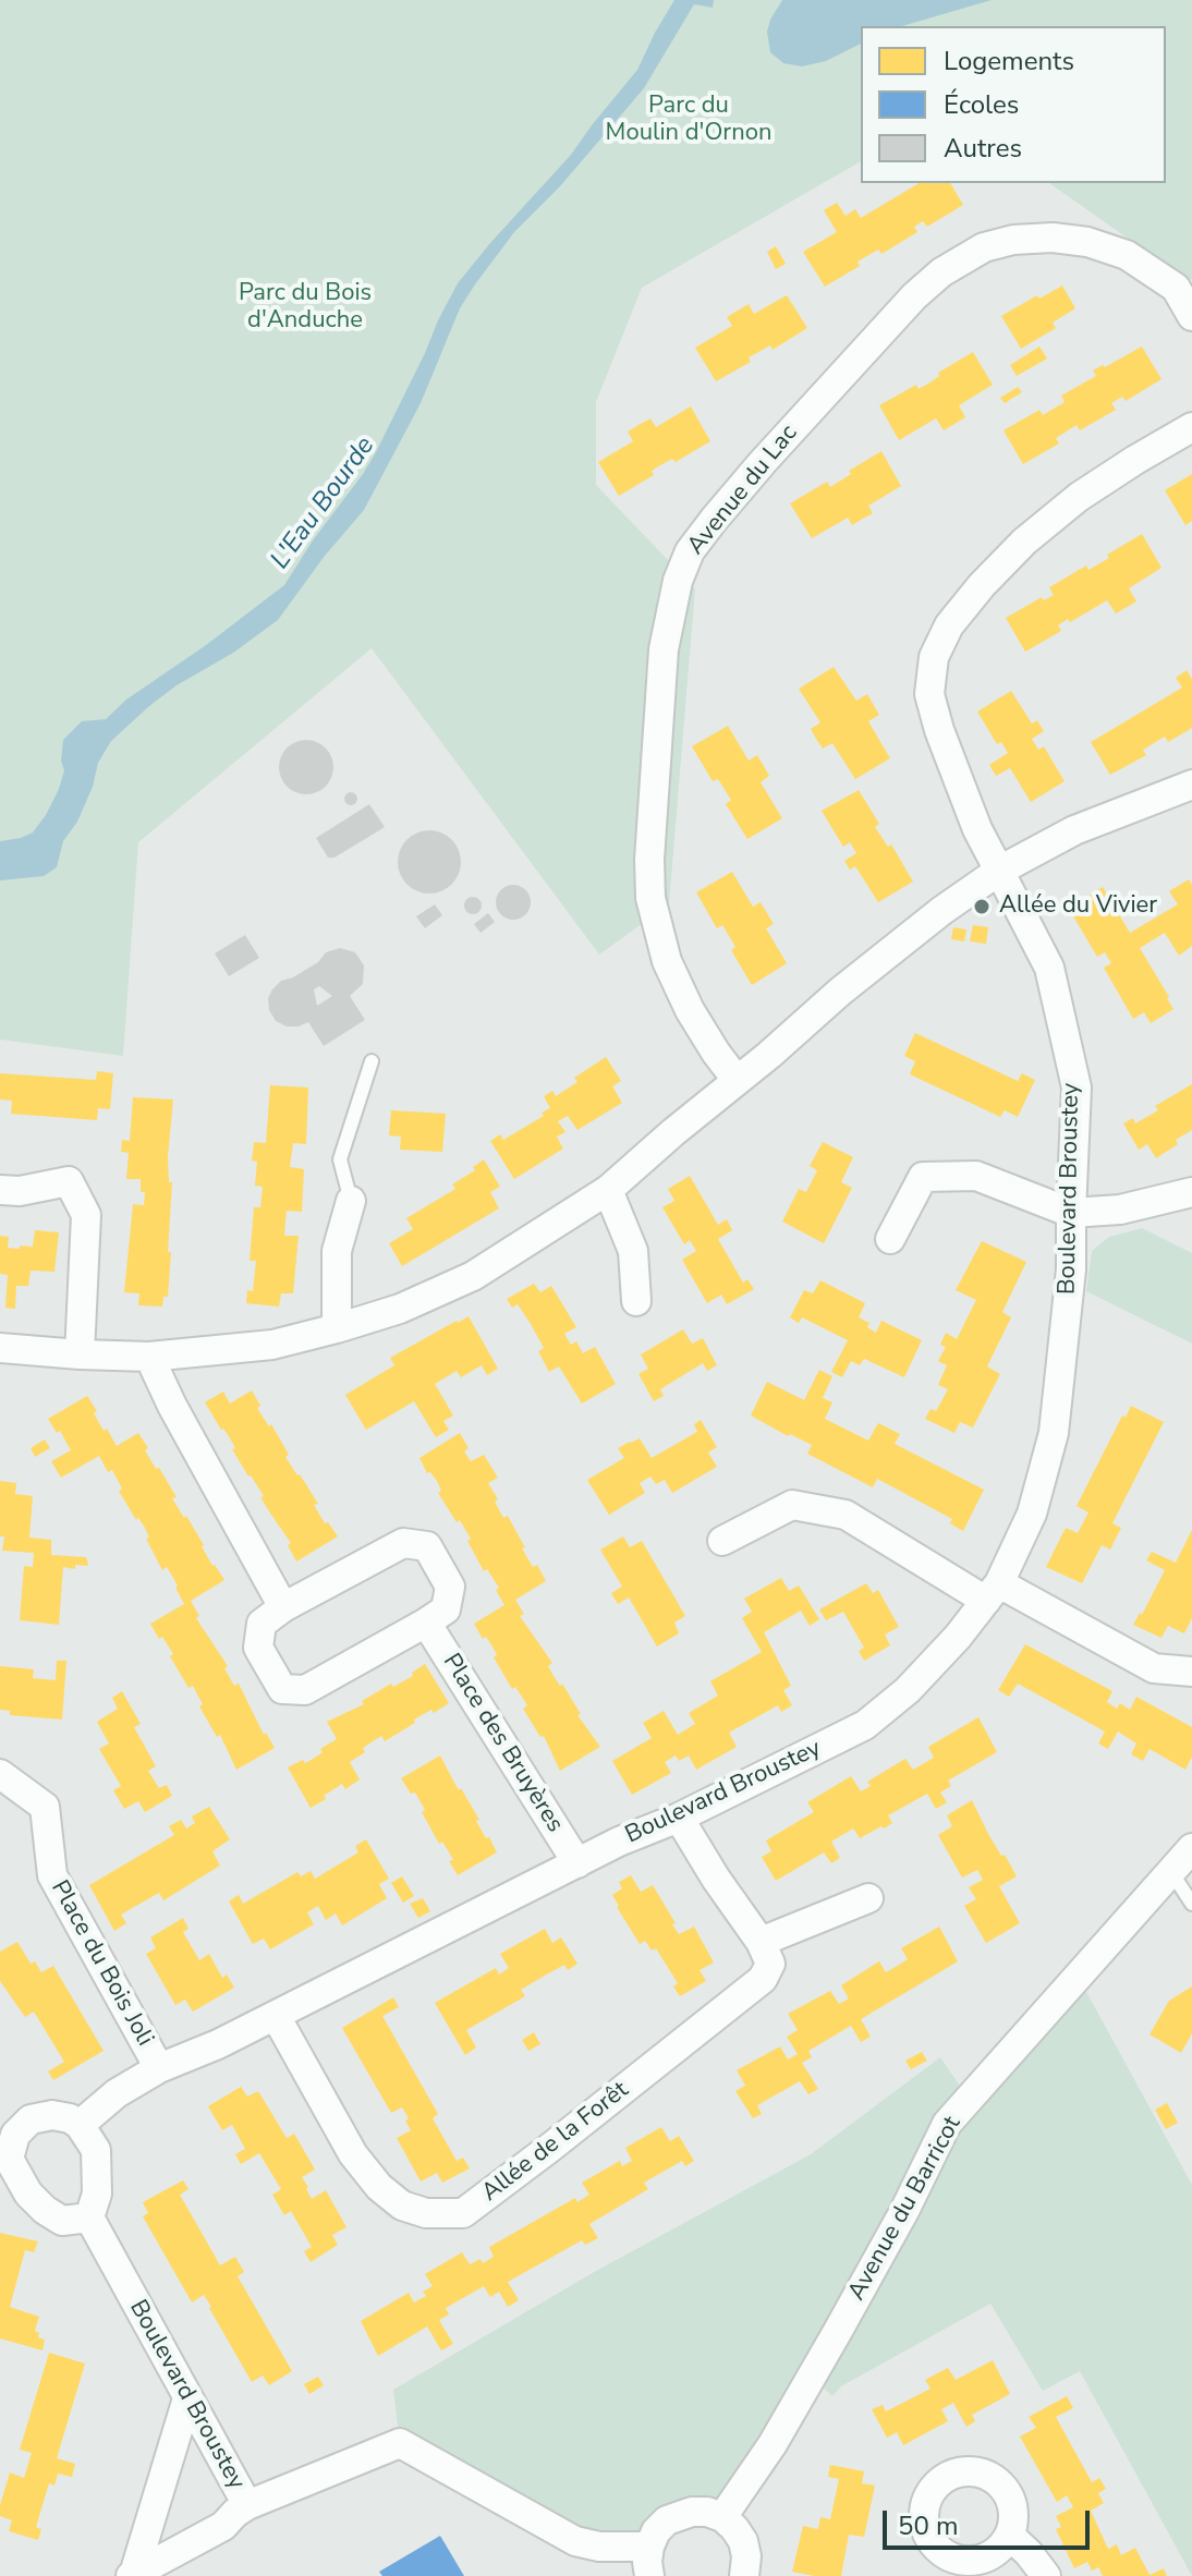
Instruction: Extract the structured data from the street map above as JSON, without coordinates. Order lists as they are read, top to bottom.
{
  "streets": {
    "street": [
      "Avenue du Lac",
      "Boulevard Broustey",
      "Place des Bruyères",
      "Place du Bois Joli",
      "Allée de la Forêt",
      "Avenue du Barricot"
    ]
  },
  "crossings": [
    ["Boulevard Broustey", "Place des Bruyères"],
    ["Boulevard Broustey", "Place du Bois Joli"],
    ["Boulevard Broustey", "Allée de la Forêt"]
  ],
  "water": ["L'Eau Bourde"],
  "parks": ["Parc du Moulin d'Ornon", "Parc du Bois d'Anduche"],
  "places": ["Allée du Vivier"],
  "legend": ["Logements", "Écoles", "Autres"],
  "scale_bar": "50 m"
}
